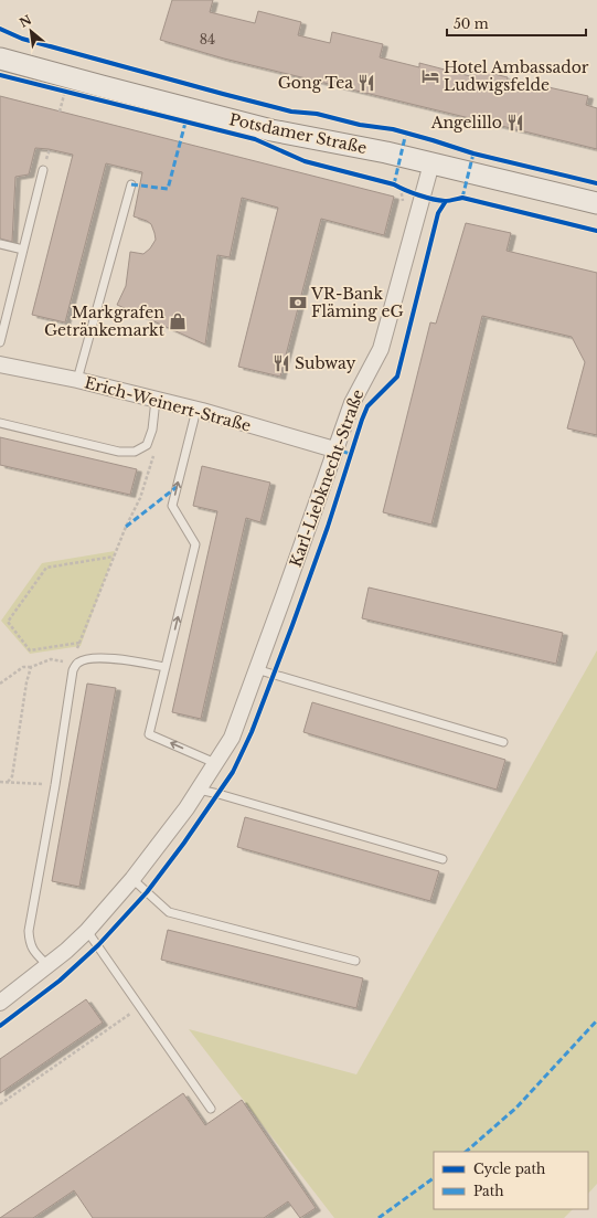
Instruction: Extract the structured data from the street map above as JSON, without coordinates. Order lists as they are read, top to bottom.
{
  "streets": {
    "main road": ["Potsdamer Straße"],
    "street": ["Erich-Weinert-Straße", "Karl-Liebknecht-Straße"]
  },
  "crossings": [
    ["Potsdamer Straße", "Karl-Liebknecht-Straße"],
    ["Erich-Weinert-Straße", "Karl-Liebknecht-Straße"]
  ],
  "places": {
    "hotel": ["Hotel Ambassador Ludwigsfelde"],
    "restaurant": ["Gong Tea", "Angelillo", "Subway"],
    "bank": ["VR-Bank Fläming eG"],
    "shop": ["Markgrafen Getränkemarkt"]
  },
  "house_numbers": ["84"],
  "legend": ["Cycle path", "Path"],
  "scale_bar": "50 m",
  "north": "top left"
}
